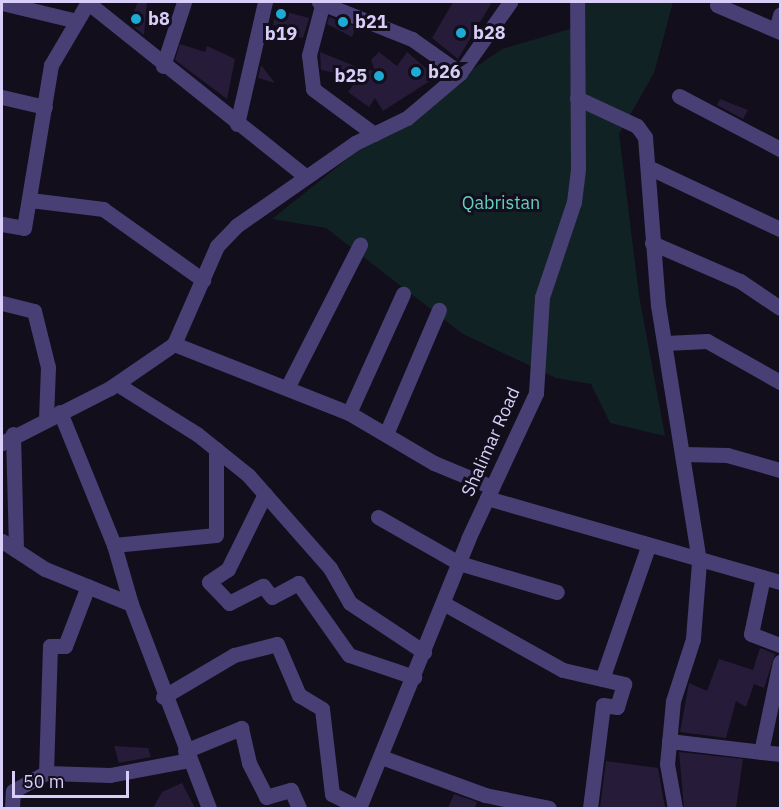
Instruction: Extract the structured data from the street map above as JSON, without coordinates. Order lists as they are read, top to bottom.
{
  "streets": {
    "street": ["Shalimar Road"]
  },
  "parks": ["Qabristan"],
  "places": [
    "b19",
    "b8",
    "b21",
    "b28",
    "b26",
    "b25"
  ],
  "scale_bar": "50 m"
}
